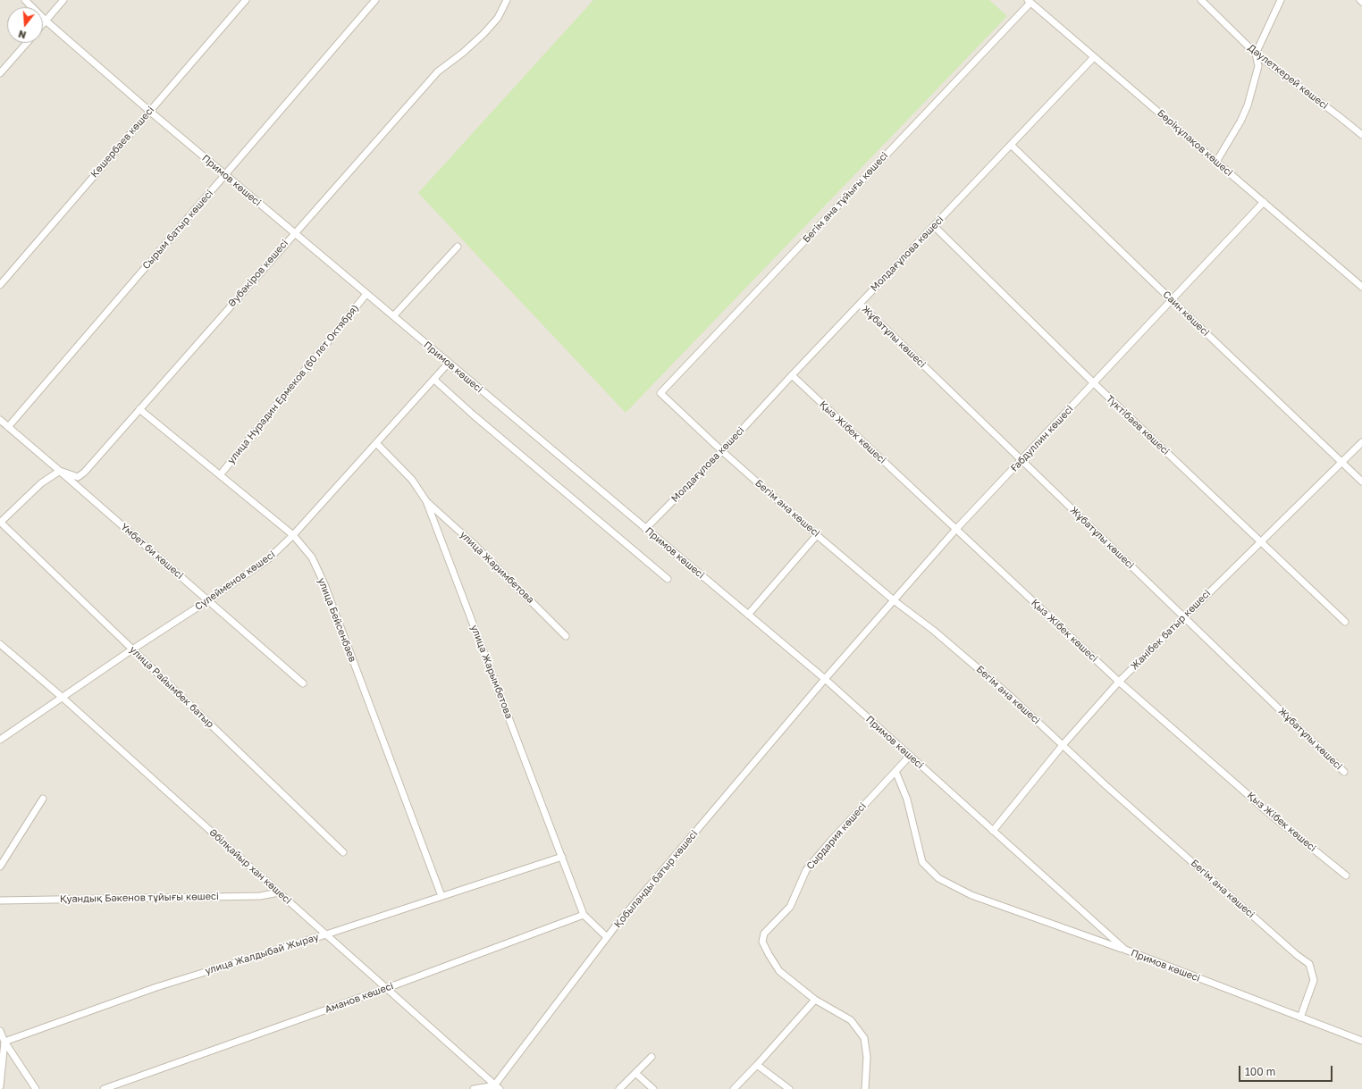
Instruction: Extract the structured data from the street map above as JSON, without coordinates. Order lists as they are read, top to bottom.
{
  "streets": {
    "street": [
      "Дәулеткерей көшесі",
      "Көшербаев көшесі",
      "Бөріқұлақов көшесі",
      "Примов көшесі",
      "Бегім ана тұйығы көшесі",
      "Сырым батыр көшесі",
      "Молдағұлова көшесі",
      "Әубәкіров көшесі",
      "Саин көшесі",
      "Жұбатұлы көшесі",
      "улица Нурадин Ермеков (60 лет Октября)",
      "Түктібаев көшесі",
      "Қыз Жібек көшесі",
      "Ғабдуллин көшесі",
      "Бегім ана көшесі",
      "Үмбет би көшесі",
      "улица Жаримбетова",
      "Сүлейменов көшесі",
      "улица Бейсенбаев",
      "Жанібек батыр көшесі",
      "улица Жарымбетова",
      "улица Райымбек батыр",
      "Сырдария көшесі",
      "Әбілқайыр хан көшесі",
      "Қобыланды батыр көшесі",
      "Қуандық Бәкенов тұйығы көшесі",
      "улица Жалдыбай Жырау",
      "Аманов көшесі"
    ]
  },
  "crossings": [
    ["Көшербаев көшесі", "Примов көшесі"],
    ["Бөріқұлақов көшесі", "Бегім ана тұйығы көшесі"],
    ["Бөріқұлақов көшесі", "Молдағұлова көшесі"],
    ["Бөріқұлақов көшесі", "Ғабдуллин көшесі"],
    ["Примов көшесі", "Сырым батыр көшесі"],
    ["Примов көшесі", "Молдағұлова көшесі"],
    ["Примов көшесі", "Әубәкіров көшесі"],
    ["Примов көшесі", "улица Нурадин Ермеков (60 лет Октября)"],
    ["Примов көшесі", "Ғабдуллин көшесі"],
    ["Примов көшесі", "Бегім ана көшесі"],
    ["Примов көшесі", "Сүлейменов көшесі"],
    ["Примов көшесі", "Жанібек батыр көшесі"],
    ["Примов көшесі", "Сырдария көшесі"],
    ["Примов көшесі", "Қобыланды батыр көшесі"],
    ["Бегім ана тұйығы көшесі", "Бегім ана көшесі"],
    ["Сырым батыр көшесі", "Үмбет би көшесі"],
    ["Молдағұлова көшесі", "Саин көшесі"],
    ["Молдағұлова көшесі", "Жұбатұлы көшесі"],
    ["Молдағұлова көшесі", "Түктібаев көшесі"],
    ["Молдағұлова көшесі", "Қыз Жібек көшесі"],
    ["Молдағұлова көшесі", "Бегім ана көшесі"],
    ["Әубәкіров көшесі", "Үмбет би көшесі"],
    ["Әубәкіров көшесі", "улица Бейсенбаев"],
    ["Саин көшесі", "Ғабдуллин көшесі"],
    ["Саин көшесі", "Жанібек батыр көшесі"],
    ["Жұбатұлы көшесі", "Ғабдуллин көшесі"],
    ["Жұбатұлы көшесі", "Жанібек батыр көшесі"],
    ["улица Нурадин Ермеков (60 лет Октября)", "улица Бейсенбаев"],
    ["Түктібаев көшесі", "Ғабдуллин көшесі"],
    ["Түктібаев көшесі", "Жанібек батыр көшесі"],
    ["Қыз Жібек көшесі", "Ғабдуллин көшесі"],
    ["Қыз Жібек көшесі", "Жанібек батыр көшесі"],
    ["Ғабдуллин көшесі", "Бегім ана көшесі"],
    ["Ғабдуллин көшесі", "Қобыланды батыр көшесі"],
    ["Бегім ана көшесі", "Жанібек батыр көшесі"],
    ["Үмбет би көшесі", "Сүлейменов көшесі"],
    ["улица Жаримбетова", "улица Жарымбетова"],
    ["Сүлейменов көшесі", "улица Бейсенбаев"],
    ["Сүлейменов көшесі", "улица Жарымбетова"],
    ["Сүлейменов көшесі", "улица Райымбек батыр"],
    ["Сүлейменов көшесі", "Әбілқайыр хан көшесі"],
    ["улица Бейсенбаев", "улица Жалдыбай Жырау"],
    ["улица Жарымбетова", "улица Жалдыбай Жырау"],
    ["улица Жарымбетова", "Аманов көшесі"],
    ["Әбілқайыр хан көшесі", "Қобыланды батыр көшесі"],
    ["Әбілқайыр хан көшесі", "Қуандық Бәкенов тұйығы көшесі"],
    ["Әбілқайыр хан көшесі", "улица Жалдыбай Жырау"],
    ["Әбілқайыр хан көшесі", "Аманов көшесі"]
  ],
  "scale_bar": "100 m",
  "north": "bottom"
}
